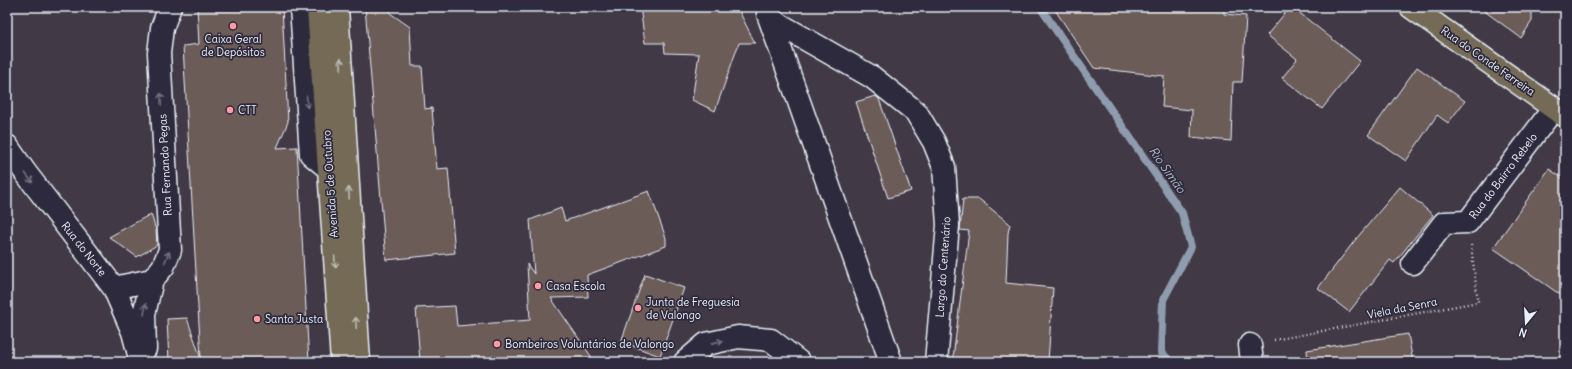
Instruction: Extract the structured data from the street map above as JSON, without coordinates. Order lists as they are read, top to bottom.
{
  "streets": {
    "main road": ["Rua do Conde Ferreira", "Avenida 5 de Outubro"],
    "street": [
      "Rua Fernando Pegas",
      "Rua do Bairro Rebelo",
      "Rua do Norte",
      "Largo do Centenário"
    ],
    "path": ["Viela da Senra"]
  },
  "crossings": [
    ["Rua do Conde Ferreira", "Rua do Bairro Rebelo"],
    ["Rua do Bairro Rebelo", "Viela da Senra"]
  ],
  "one_way": ["Rua do Norte"],
  "water": ["Rio Simão"],
  "places": [
    "Caixa Geral de Depósitos",
    "CTT",
    "Casa Escola",
    "Junta de Freguesia de Valongo",
    "Santa Justa",
    "Bombeiros Voluntários de Valongo"
  ],
  "north": "bottom"
}
